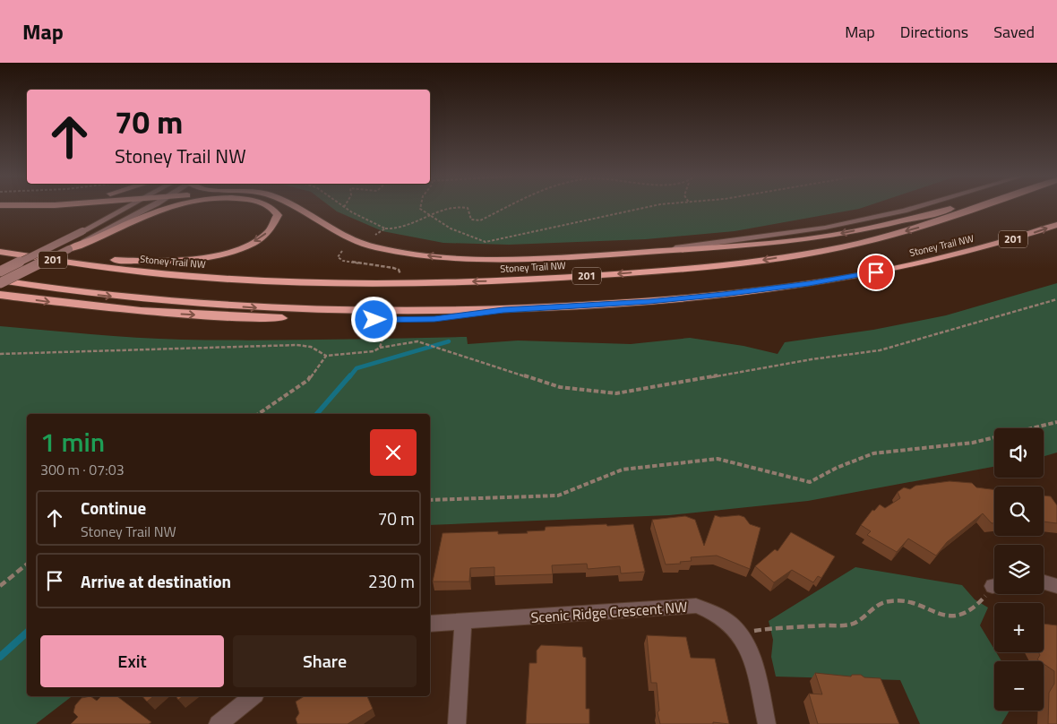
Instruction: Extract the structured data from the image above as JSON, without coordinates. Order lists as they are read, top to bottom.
{
  "streets": {
    "highway": ["201", "Stoney Trail NW"],
    "street": ["Scenic Ridge Crescent NW"]
  },
  "page": {
    "header": "Map",
    "nav": ["Map", "Directions", "Saved"],
    "turn": ["70 m", "Stoney Trail NW"],
    "heading": ["1 min", "300 m · 07:03"],
    "map_buttons": ["+", "−"],
    "list": [
      {
        "name": "Continue",
        "note": "Stoney Trail NW",
        "value": "70 m"
      },
      {
        "name": "Arrive at destination",
        "value": "230 m"
      }
    ],
    "buttons": ["Exit", "Share"]
  }
}
